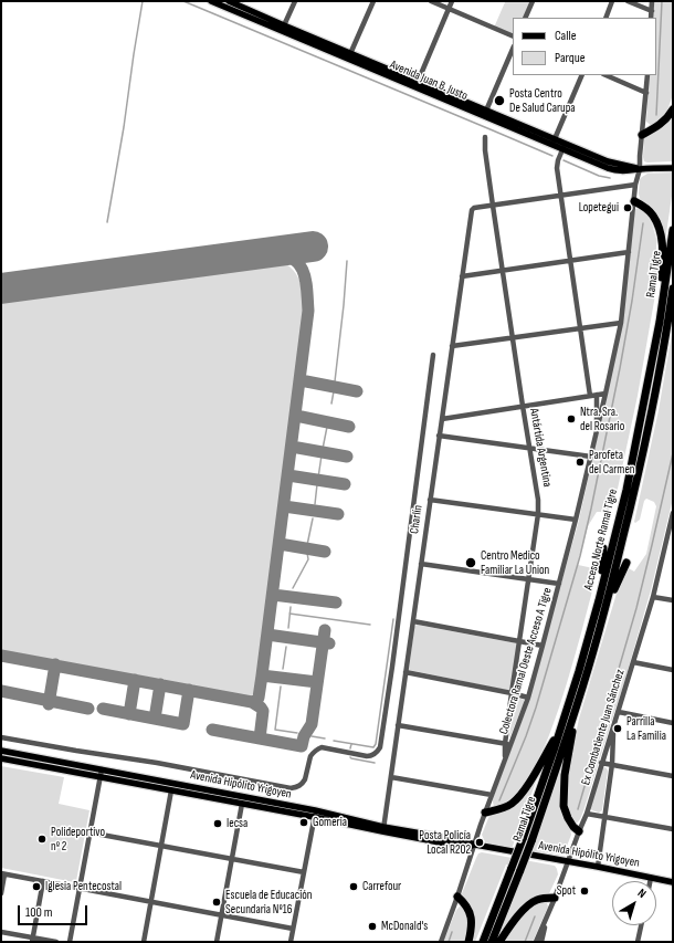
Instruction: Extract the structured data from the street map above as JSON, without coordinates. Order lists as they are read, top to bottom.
{
  "streets": {
    "highway": ["Ramal Tigre", "Acceso Norte Ramal Tigre"],
    "main road": ["Avenida Juan B. Justo", "Avenida Hipólito Yrigoyen"],
    "street": [
      "Antártida Argentina",
      "Charlín",
      "Colectora Ramal Oeste Acceso A Tigre",
      "Ex Combatiente Juan Sánchez"
    ]
  },
  "crossings": [
    ["Avenida Juan B. Justo", "Colectora Ramal Oeste Acceso A Tigre"],
    ["Ramal Tigre", "Acceso Norte Ramal Tigre"],
    ["Antártida Argentina", "Charlín"],
    ["Antártida Argentina", "Colectora Ramal Oeste Acceso A Tigre"],
    ["Charlín", "Avenida Hipólito Yrigoyen"],
    ["Ex Combatiente Juan Sánchez", "Avenida Hipólito Yrigoyen"]
  ],
  "places": [
    "Posta Centro De Salud Carupa",
    "Lopetegui",
    "Ntra. Sra. del Rosario",
    "Parofeta del Carmen",
    "Centro Medico Familiar La Union",
    "Parrilla La Familia",
    "Gomeria",
    "Iecsa",
    "Polideportivo nº 2",
    "Posta Policía Local R202",
    "Iglesia Pentecostal",
    "Carrefour",
    "Spot",
    "Escuela de Educación Secundaria Nº16",
    "McDonald's"
  ],
  "legend": ["Calle", "Parque"],
  "scale_bar": "100 m",
  "north": "top right"
}
